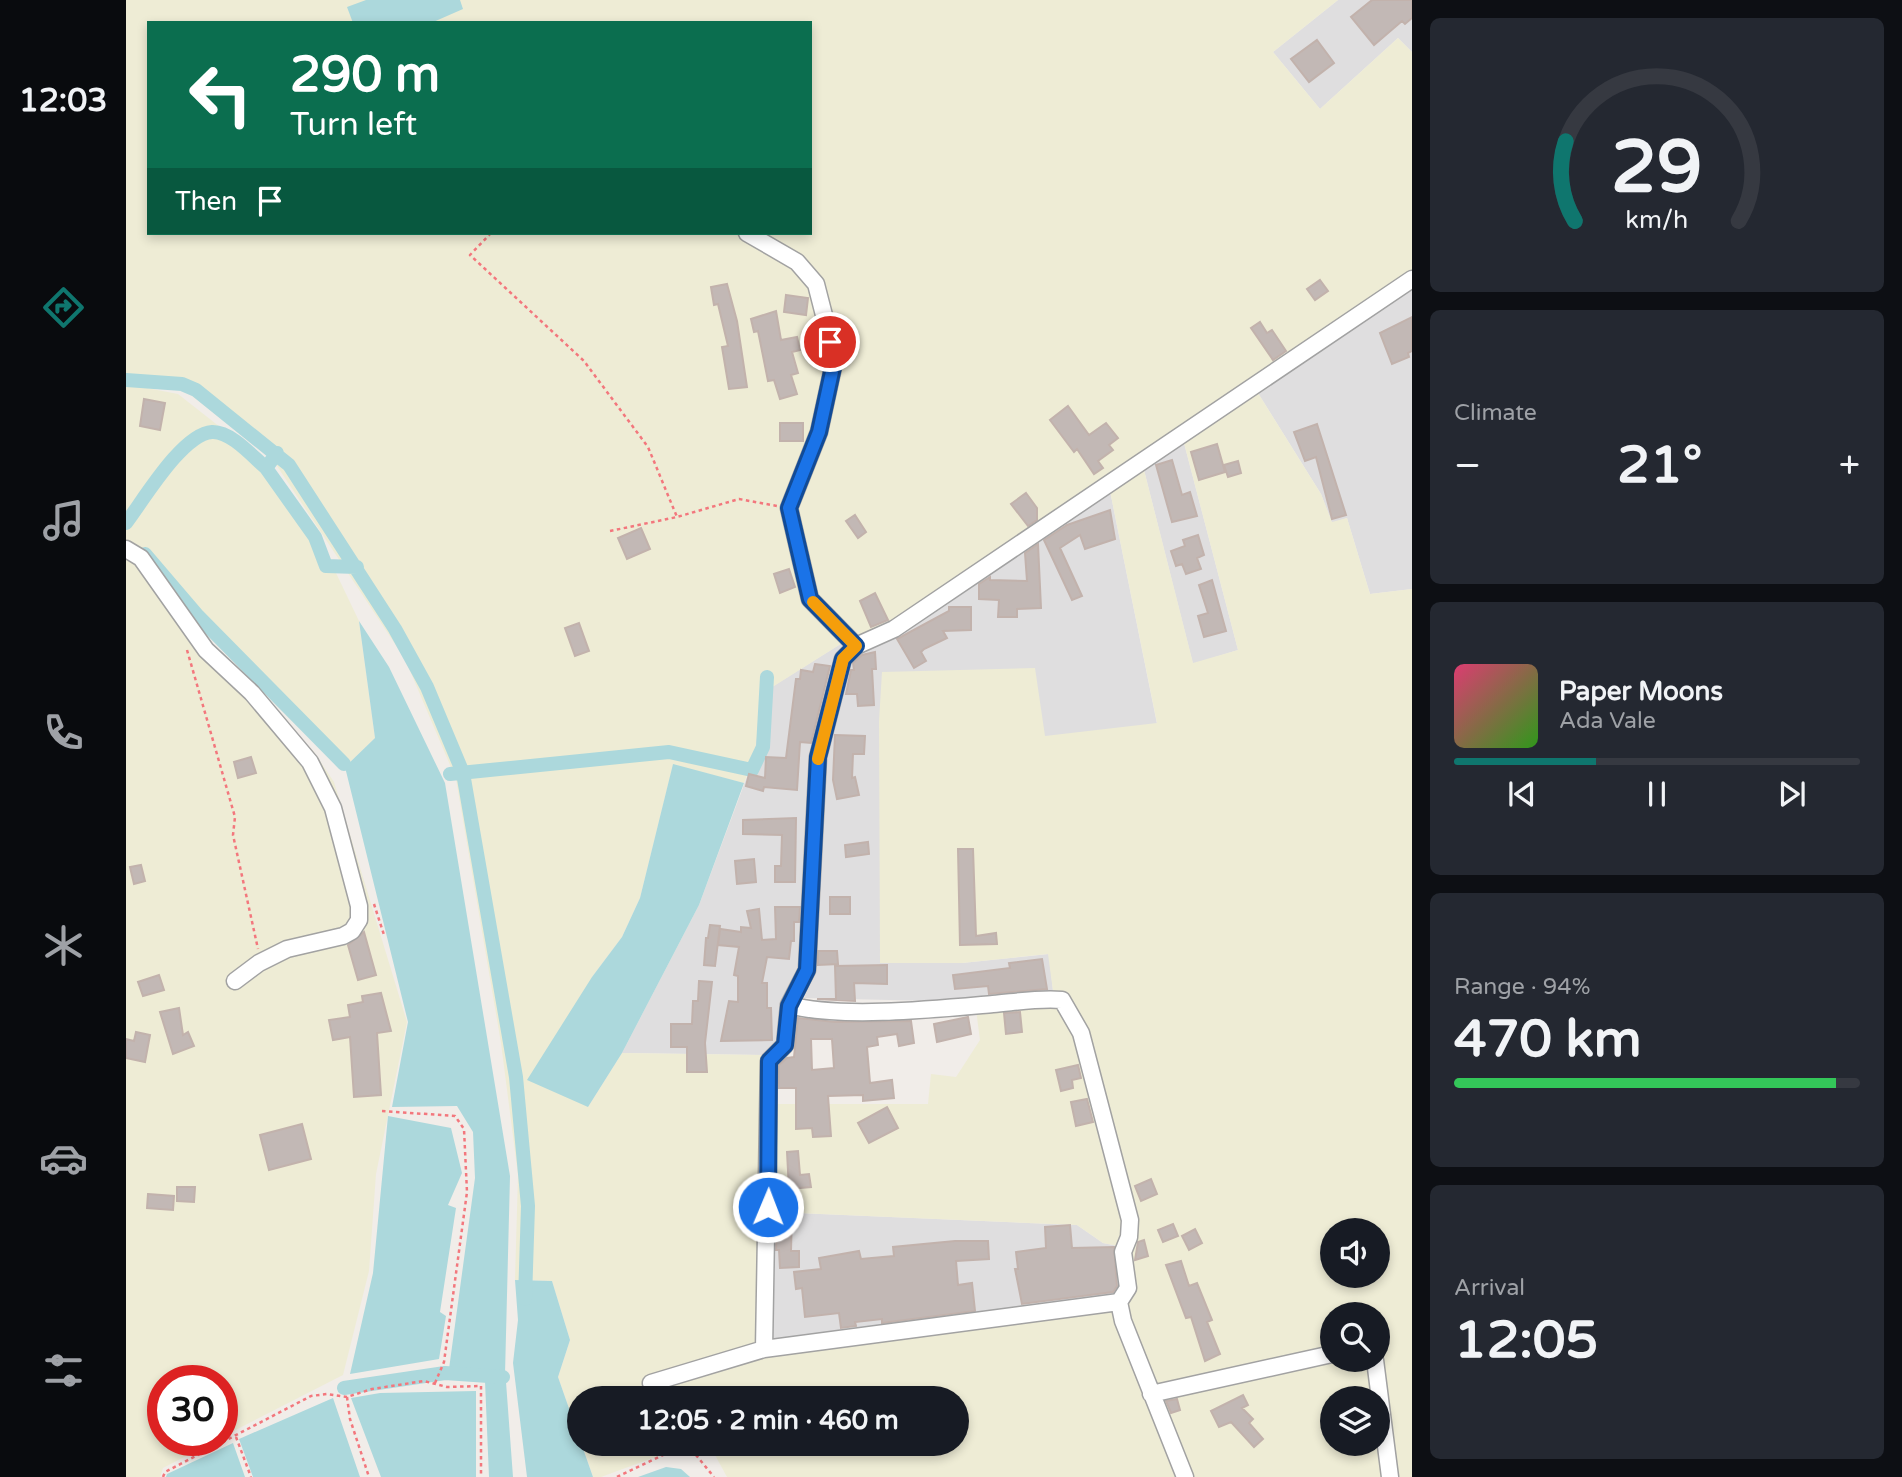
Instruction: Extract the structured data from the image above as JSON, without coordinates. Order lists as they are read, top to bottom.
{
  "page": {
    "tabs": "12:03",
    "turn": ["290 m", "Turn left"],
    "then": "Then",
    "tile": [
      "Climate",
      ["Range · 94%", "470 km"],
      ["Arrival", "12:05"]
    ],
    "heat": ["−", "21°", "+"],
    "song": ["Paper Moons", "Ada Vale"],
    "limit": "30",
    "trip": "12:05 · 2 min · 460 m",
    "gauge": ["29", "km/h"]
  }
}
